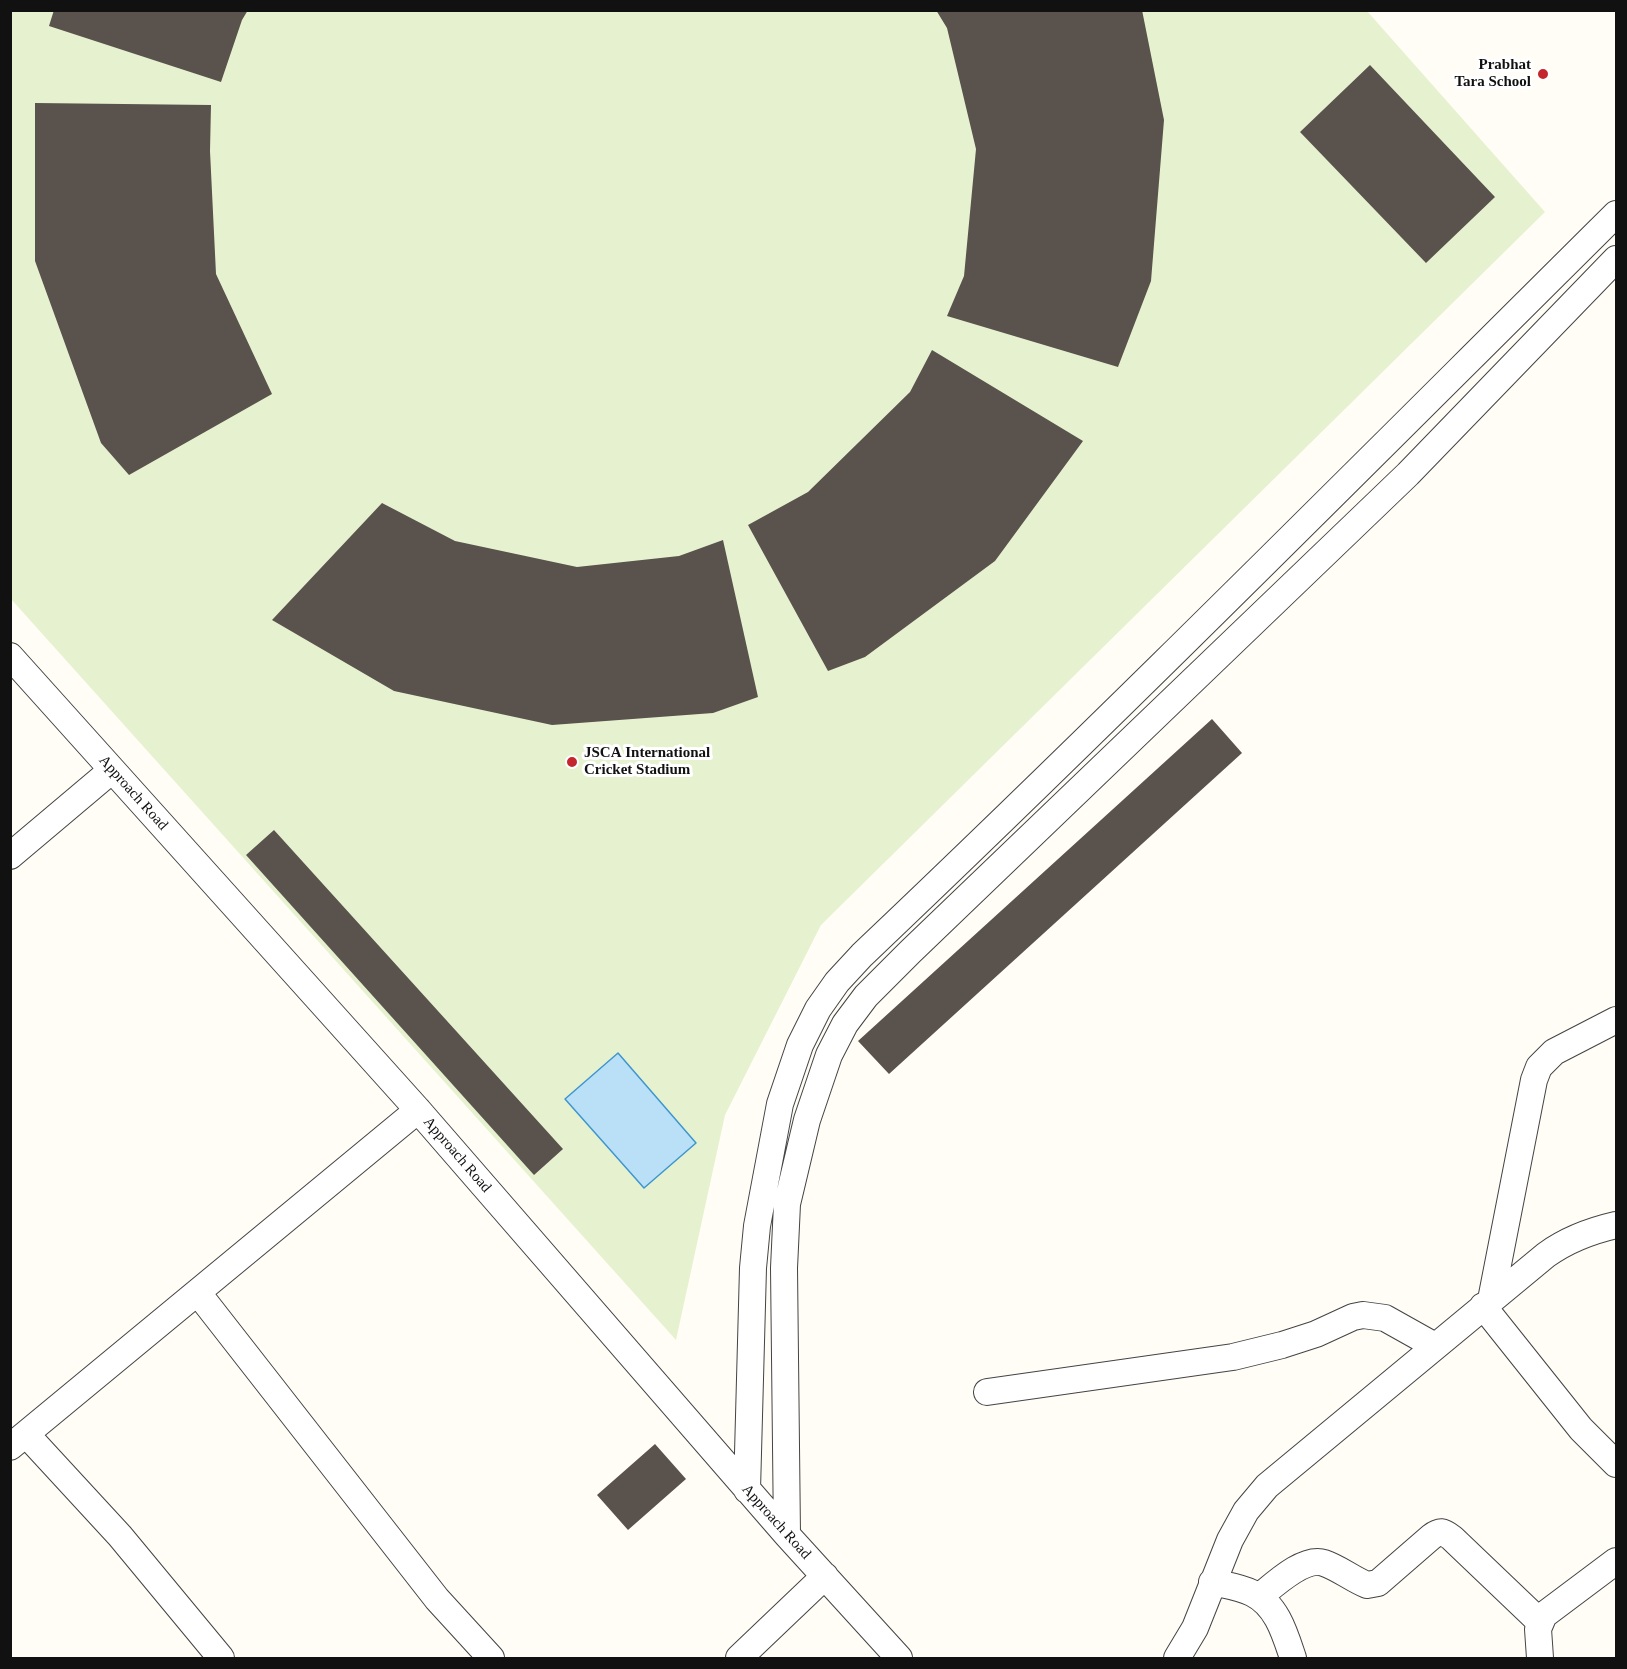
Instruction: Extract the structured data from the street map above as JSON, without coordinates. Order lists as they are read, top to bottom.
{
  "streets": {
    "street": ["Approach Road"]
  },
  "places": ["Prabhat Tara School", "JSCA International Cricket Stadium"]
}
